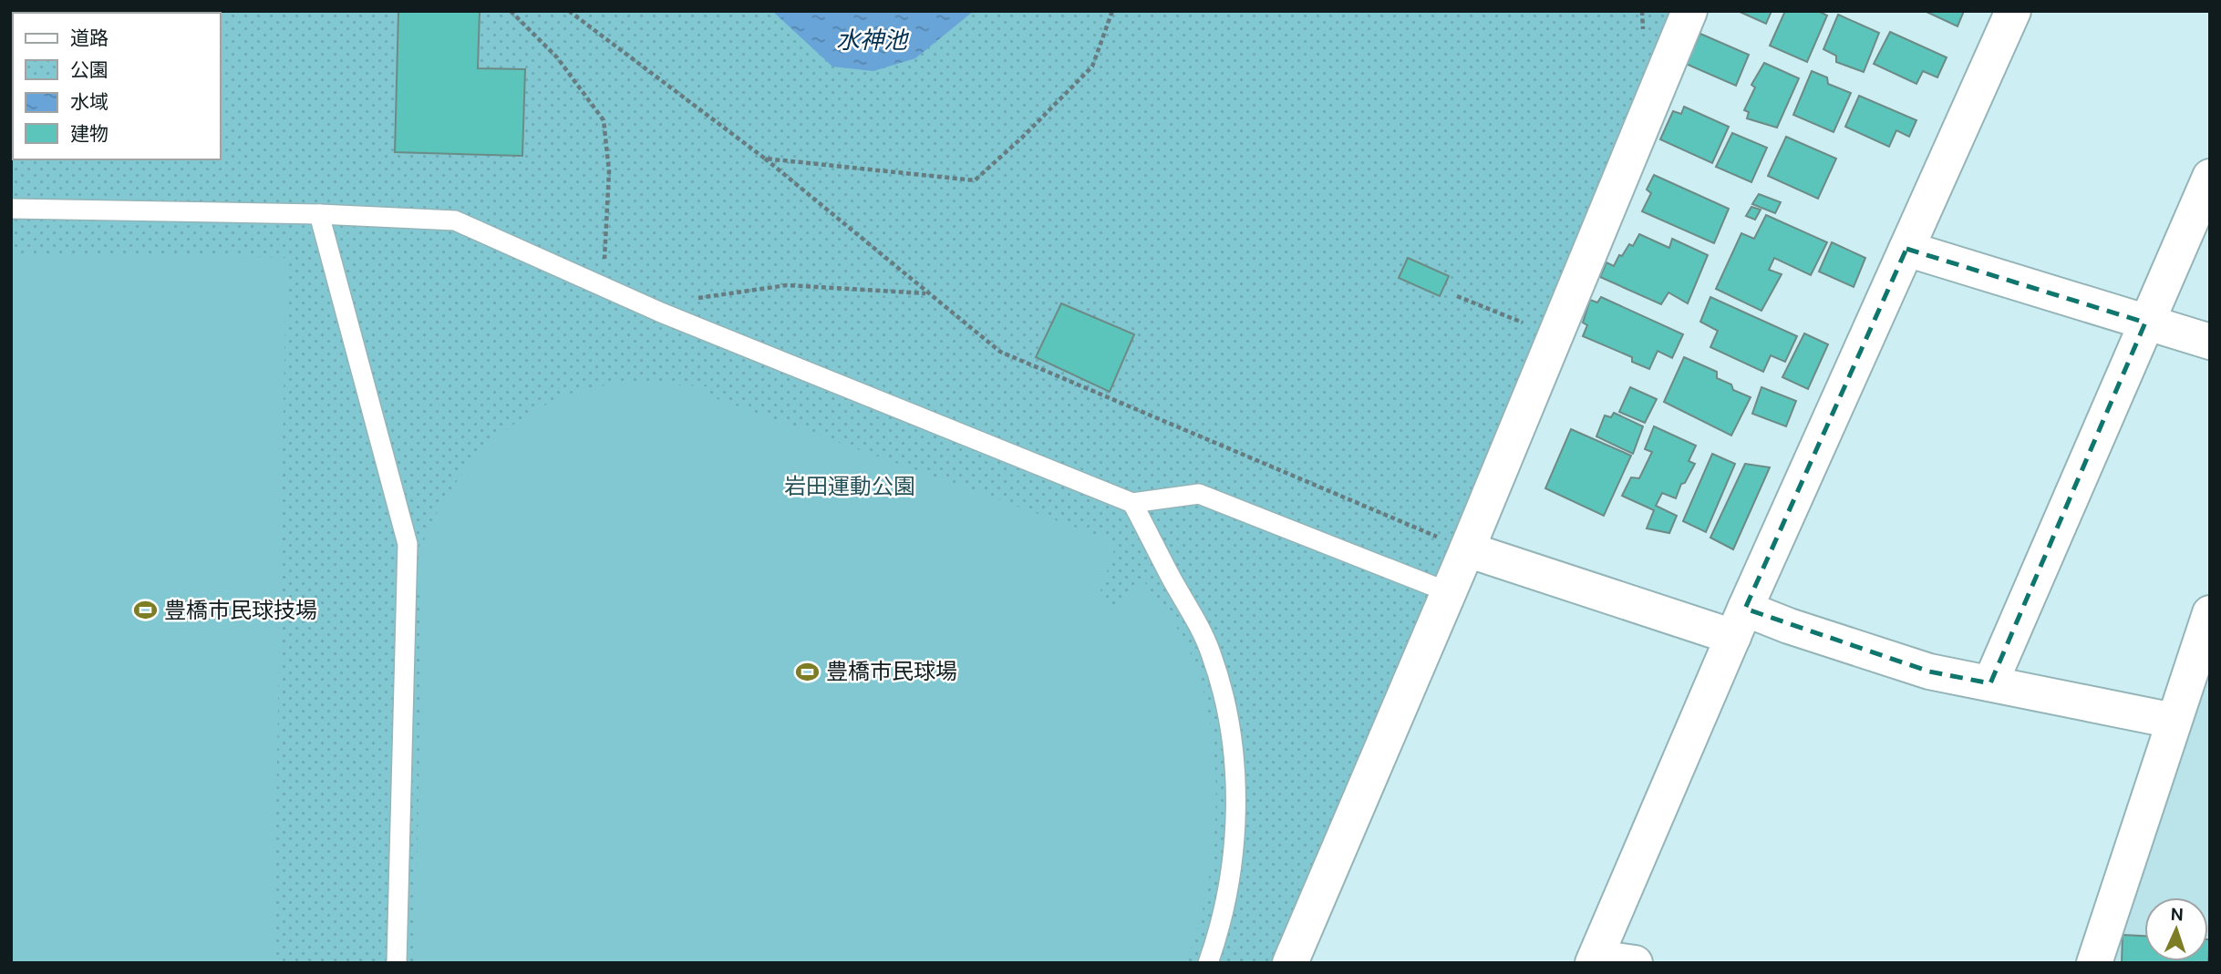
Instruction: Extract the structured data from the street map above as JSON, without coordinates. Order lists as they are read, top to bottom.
{
  "water": ["水神池"],
  "parks": ["岩田運動公園"],
  "places": {
    "sports": ["豊橋市民球技場", "豊橋市民球場"]
  },
  "legend": [
    "道路",
    "公園",
    "水域",
    "建物"
  ],
  "north": "top"
}
